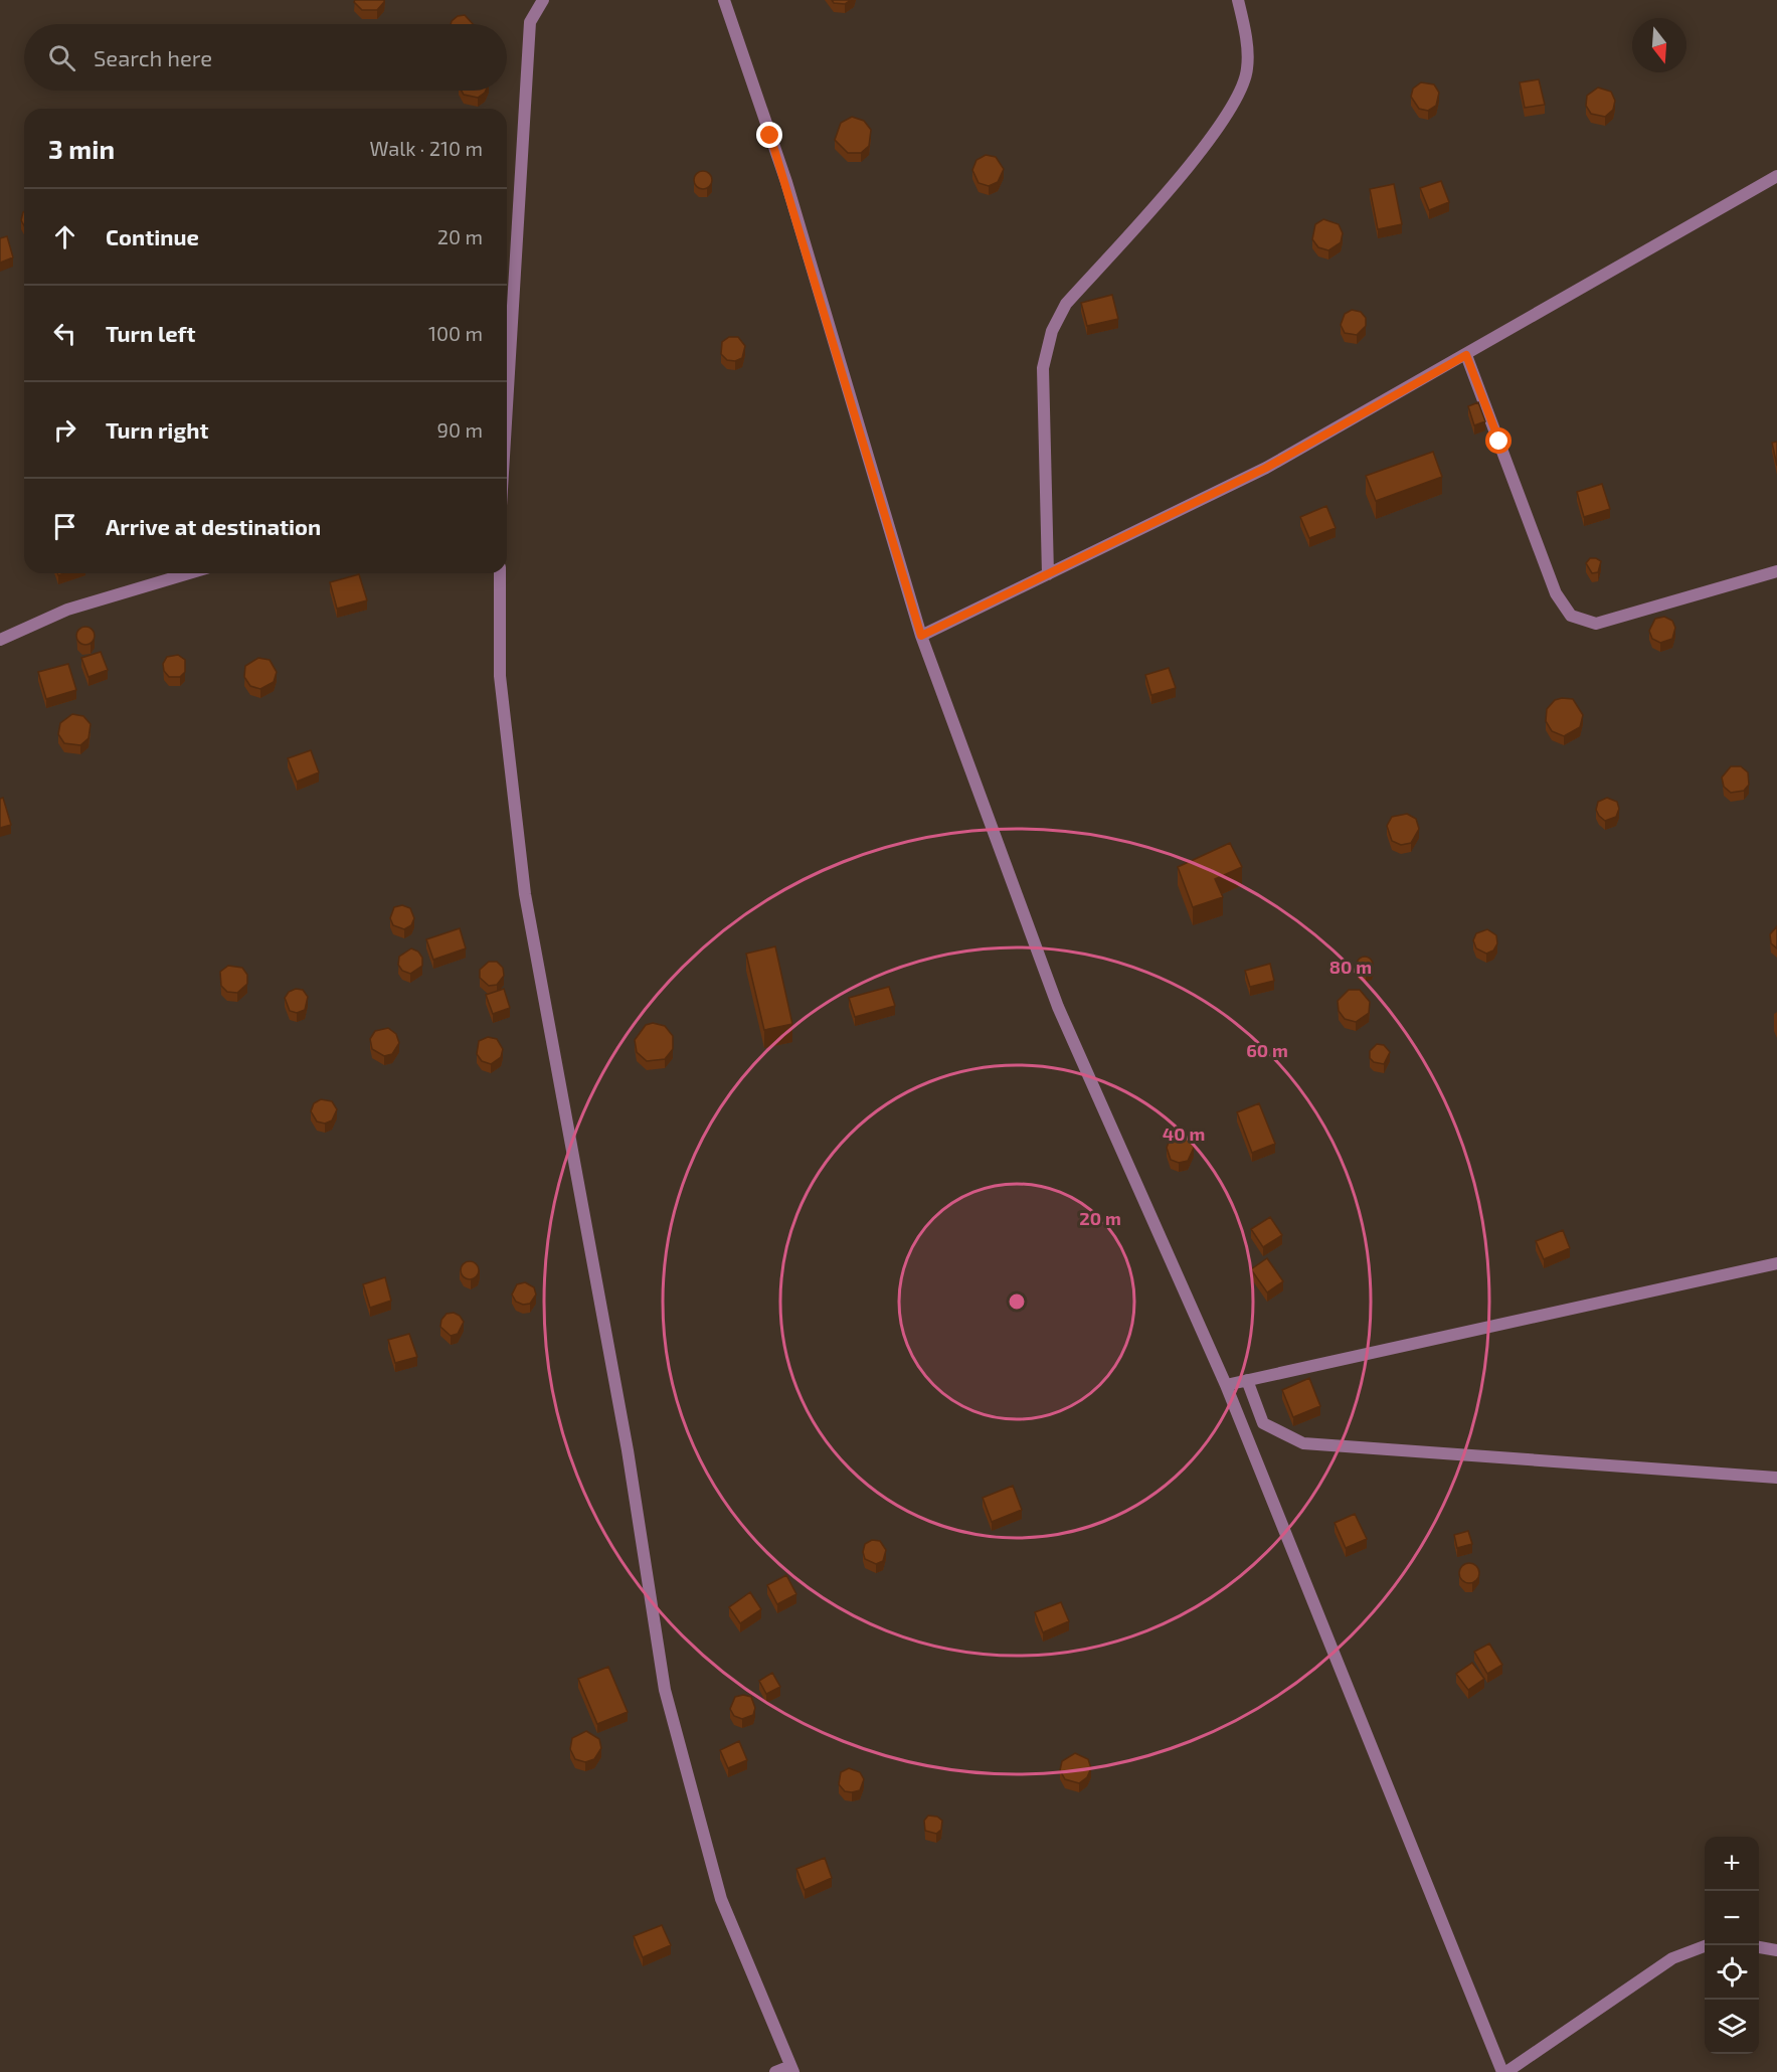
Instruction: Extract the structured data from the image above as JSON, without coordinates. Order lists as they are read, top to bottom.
{
  "north": "bottom",
  "page": {
    "search": "Search here",
    "heading": ["3 min", "Walk · 210 m"],
    "list": [
      ["Continue", "20 m"],
      ["Turn left", "100 m"],
      ["Turn right", "90 m"],
      "Arrive at destination"
    ],
    "map_buttons": ["+", "−"]
  },
  "rings": [
    "80 m",
    "60 m",
    "40 m",
    "20 m"
  ]
}
